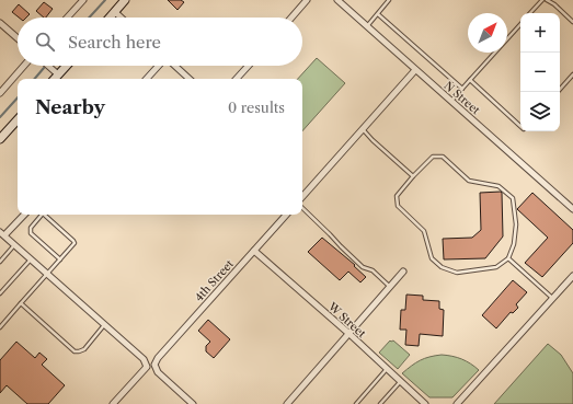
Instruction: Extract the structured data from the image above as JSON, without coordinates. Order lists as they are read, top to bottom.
{
  "streets": {
    "street": ["N Street", "4th Street", "W Street"]
  },
  "crossings": [
    ["4th Street", "W Street"]
  ],
  "north": "top right",
  "page": {
    "map_buttons": ["+", "−"],
    "search": "Search here",
    "heading": ["Nearby", "0 results"]
  }
}
